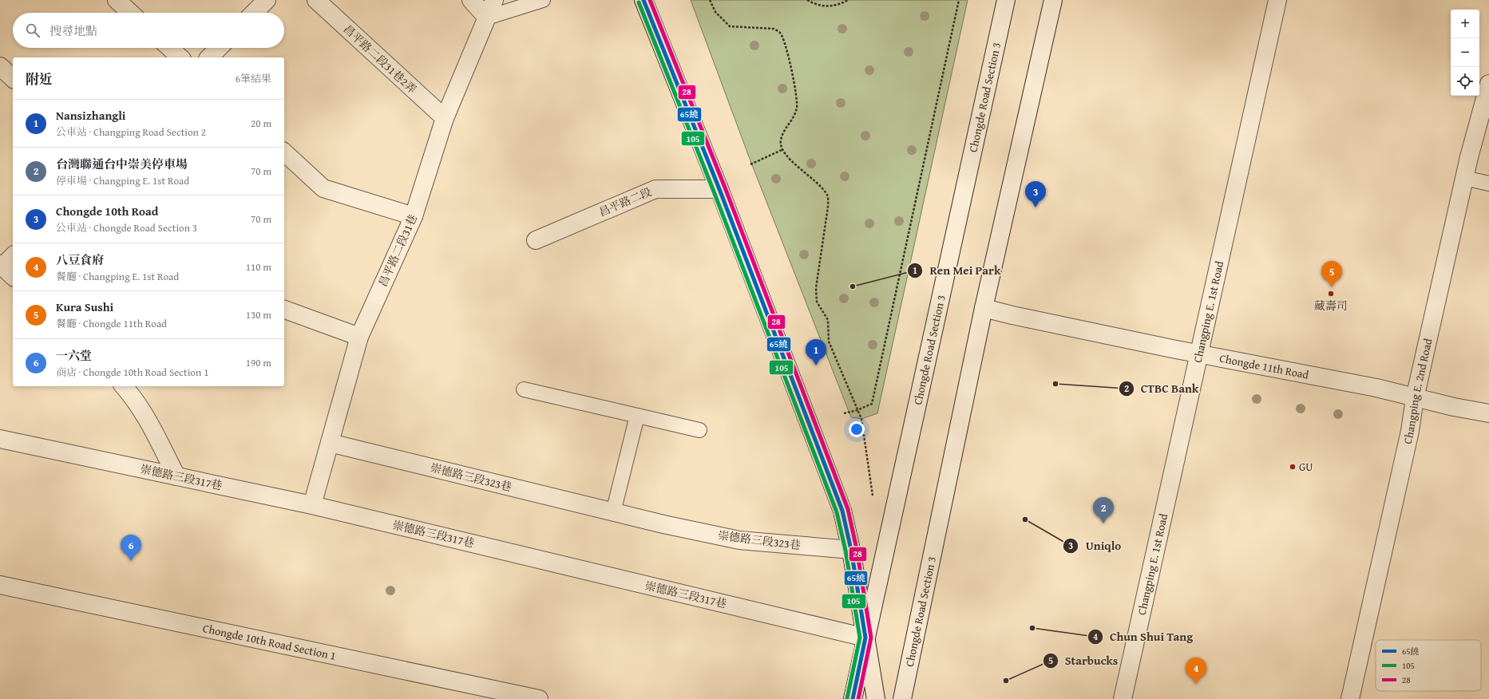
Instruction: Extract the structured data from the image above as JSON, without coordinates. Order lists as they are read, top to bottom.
{
  "streets": {
    "street": [
      "昌平路二段31巷2弄",
      "Chongde Road Section 3",
      "昌平路二段",
      "昌平路二段31巷",
      "Changping E. 1st Road",
      "Chongde 11th Road",
      "Changping E. 2nd Road",
      "崇德路三段317巷",
      "崇德路三段323巷",
      "Chongde 10th Road Section 1"
    ]
  },
  "crossings": [
    ["昌平路二段31巷2弄", "昌平路二段31巷"],
    ["Chongde Road Section 3", "Chongde 11th Road"],
    ["Chongde Road Section 3", "崇德路三段317巷"],
    ["昌平路二段31巷", "崇德路三段317巷"],
    ["昌平路二段31巷", "崇德路三段323巷"],
    ["Changping E. 1st Road", "Chongde 11th Road"],
    ["Chongde 11th Road", "Changping E. 2nd Road"]
  ],
  "places": [
    "Ren Mei Park",
    "藏壽司",
    "CTBC Bank",
    "GU",
    "Uniqlo",
    "Chun Shui Tang",
    "Starbucks"
  ],
  "lines": ["transit line 65繞", "transit line 28", "transit line 105"],
  "legend": ["65繞", "105", "28"],
  "page": {
    "map_buttons": ["+", "−"],
    "search": "搜尋地點",
    "heading": ["附近", "6筆結果"],
    "list": [
      {
        "mark": "1",
        "name": "Nansizhangli",
        "note": "公車站 · Changping Road Section 2",
        "value": "20 m"
      },
      {
        "mark": "2",
        "name": "台灣聯通台中崇美停車場",
        "note": "停車場 · Changping E. 1st Road",
        "value": "70 m"
      },
      {
        "mark": "3",
        "name": "Chongde 10th Road",
        "note": "公車站 · Chongde Road Section 3",
        "value": "70 m"
      },
      {
        "mark": "4",
        "name": "八豆食府",
        "note": "餐廳 · Changping E. 1st Road",
        "value": "110 m"
      },
      {
        "mark": "5",
        "name": "Kura Sushi",
        "note": "餐廳 · Chongde 11th Road",
        "value": "130 m"
      },
      {
        "mark": "6",
        "name": "一六堂",
        "note": "商店 · Chongde 10th Road Section 1",
        "value": "190 m"
      }
    ],
    "pins": [
      "3",
      "5",
      "1",
      "2",
      "6",
      "4"
    ]
  }
}
